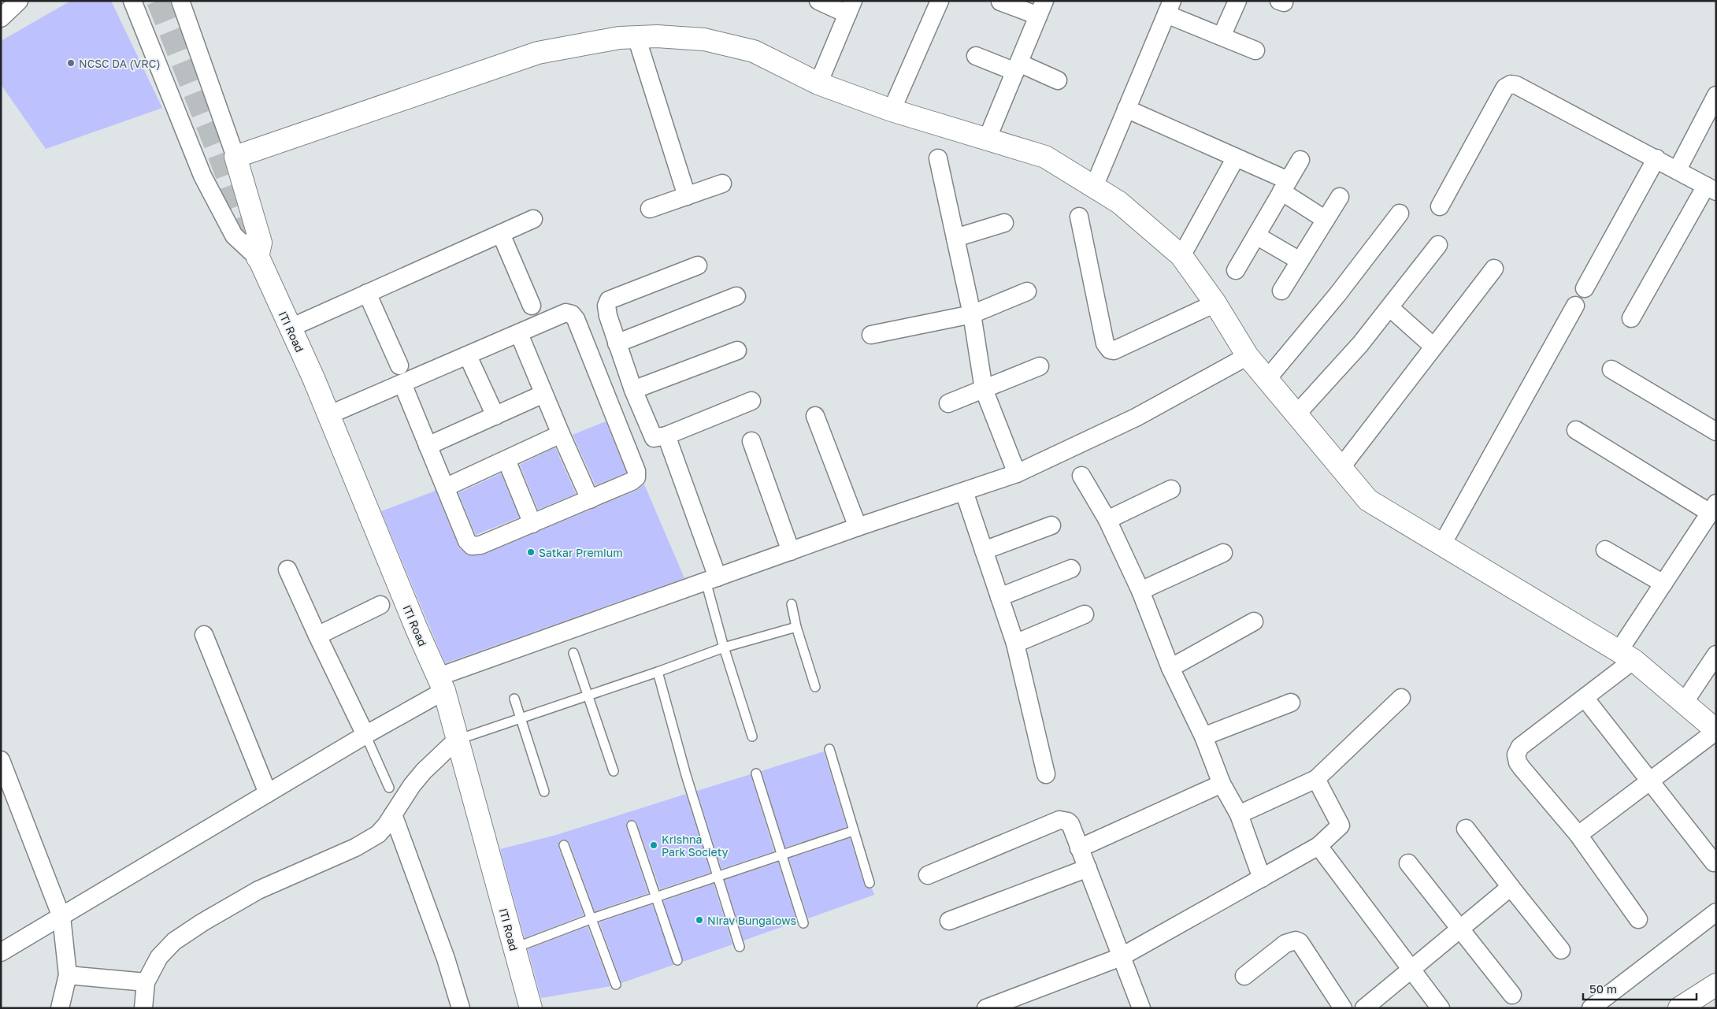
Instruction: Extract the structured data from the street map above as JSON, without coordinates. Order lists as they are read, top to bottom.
{
  "streets": {
    "street": ["ITI Road"]
  },
  "places": [
    "NCSC DA (VRC)",
    "Satkar Premium",
    "Krishna Park Society",
    "Nirav Bungalows"
  ],
  "scale_bar": "50 m"
}
